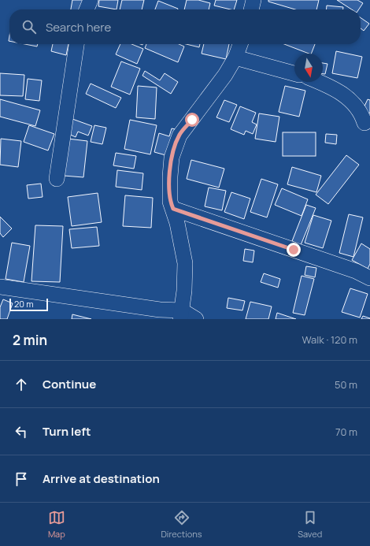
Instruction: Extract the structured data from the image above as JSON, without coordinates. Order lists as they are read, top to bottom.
{
  "scale_bar": "20 m",
  "north": "bottom",
  "page": {
    "search": "Search here",
    "scale": "20 m",
    "heading": ["2 min", "Walk · 120 m"],
    "list": [
      ["Continue", "50 m"],
      ["Turn left", "70 m"],
      "Arrive at destination"
    ],
    "nav": ["Map", "Directions", "Saved"]
  }
}
